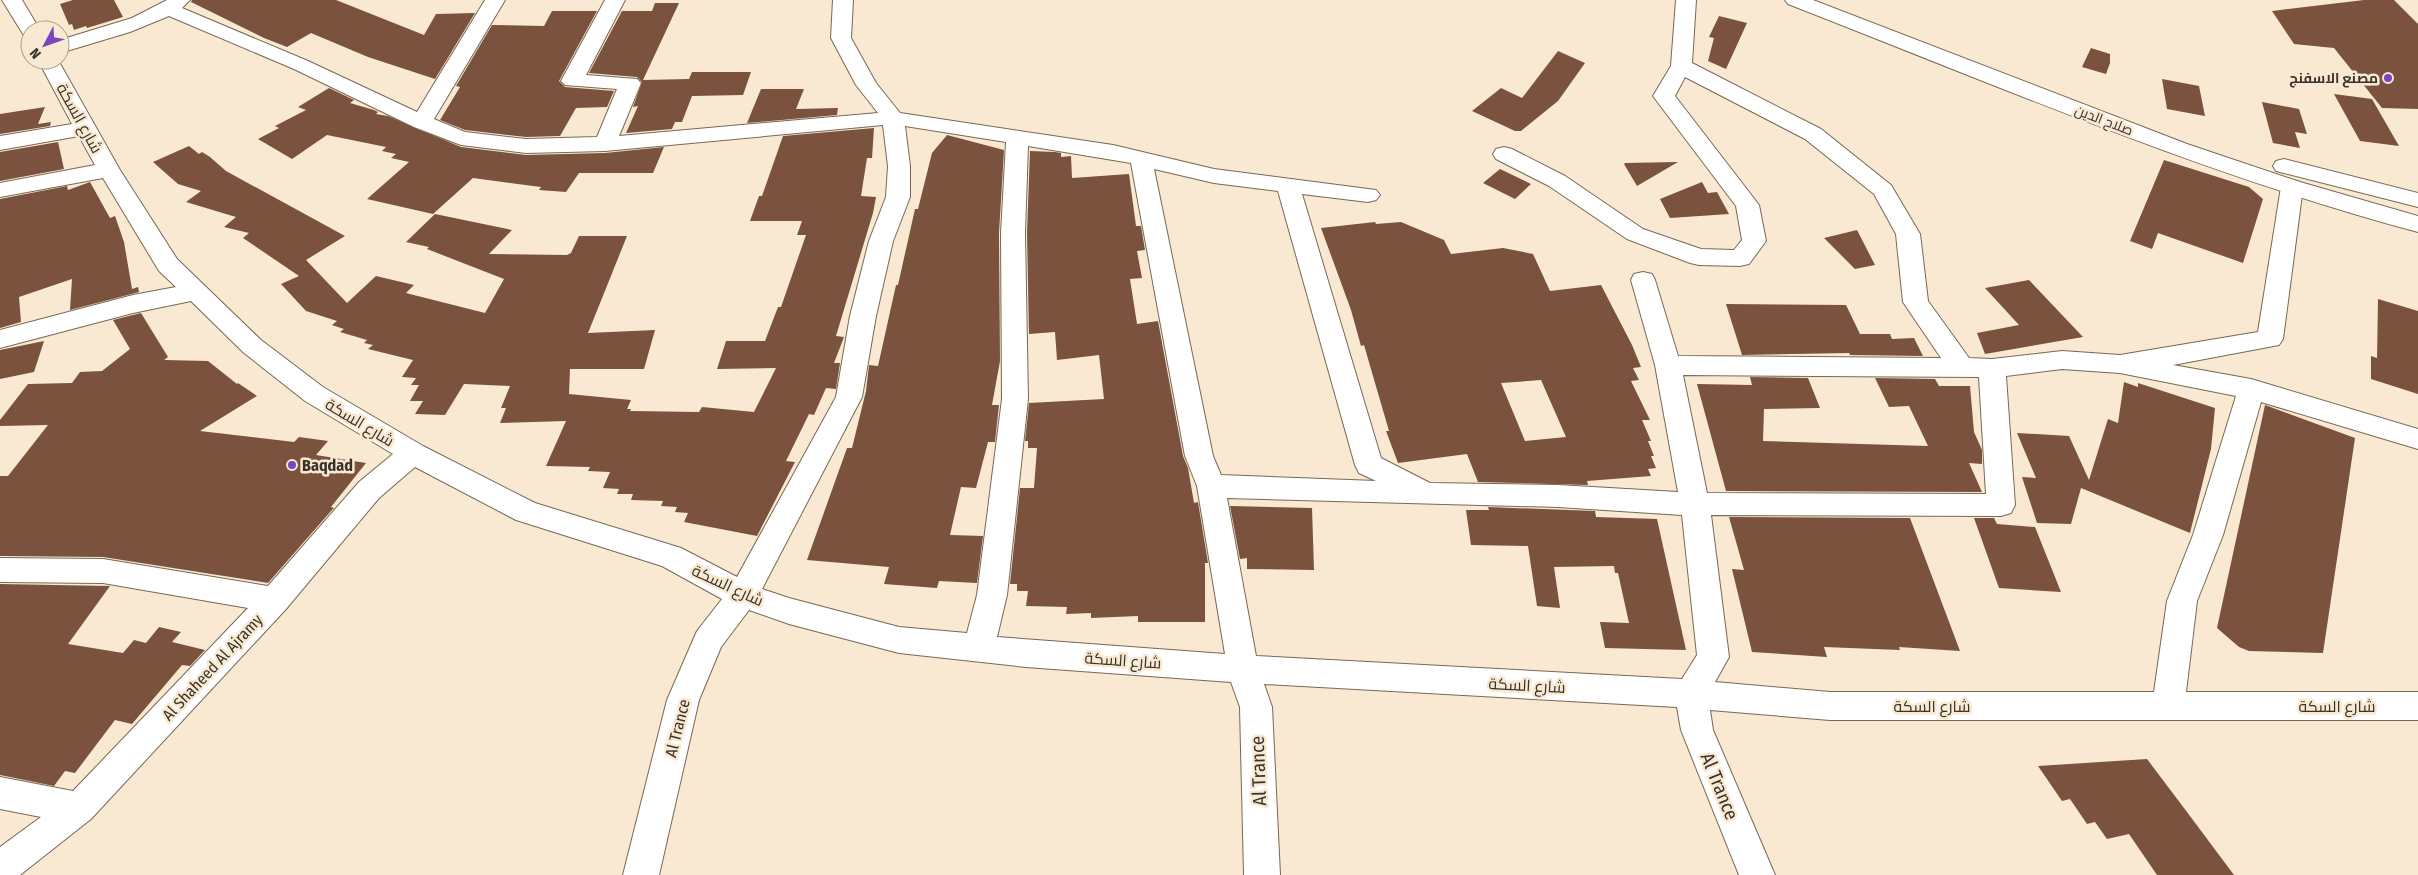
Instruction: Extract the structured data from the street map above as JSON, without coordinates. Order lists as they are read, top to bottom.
{
  "streets": {
    "main road": [
      "شارع السكة",
      "صلاح الدين",
      "Al Shaheed Al Ajramy",
      "Al Trance"
    ]
  },
  "crossings": [
    ["شارع السكة", "Al Shaheed Al Ajramy"],
    ["شارع السكة", "Al Trance"]
  ],
  "places": ["مصنع الاسفنج", "Baqdad"],
  "north": "bottom left"
}
